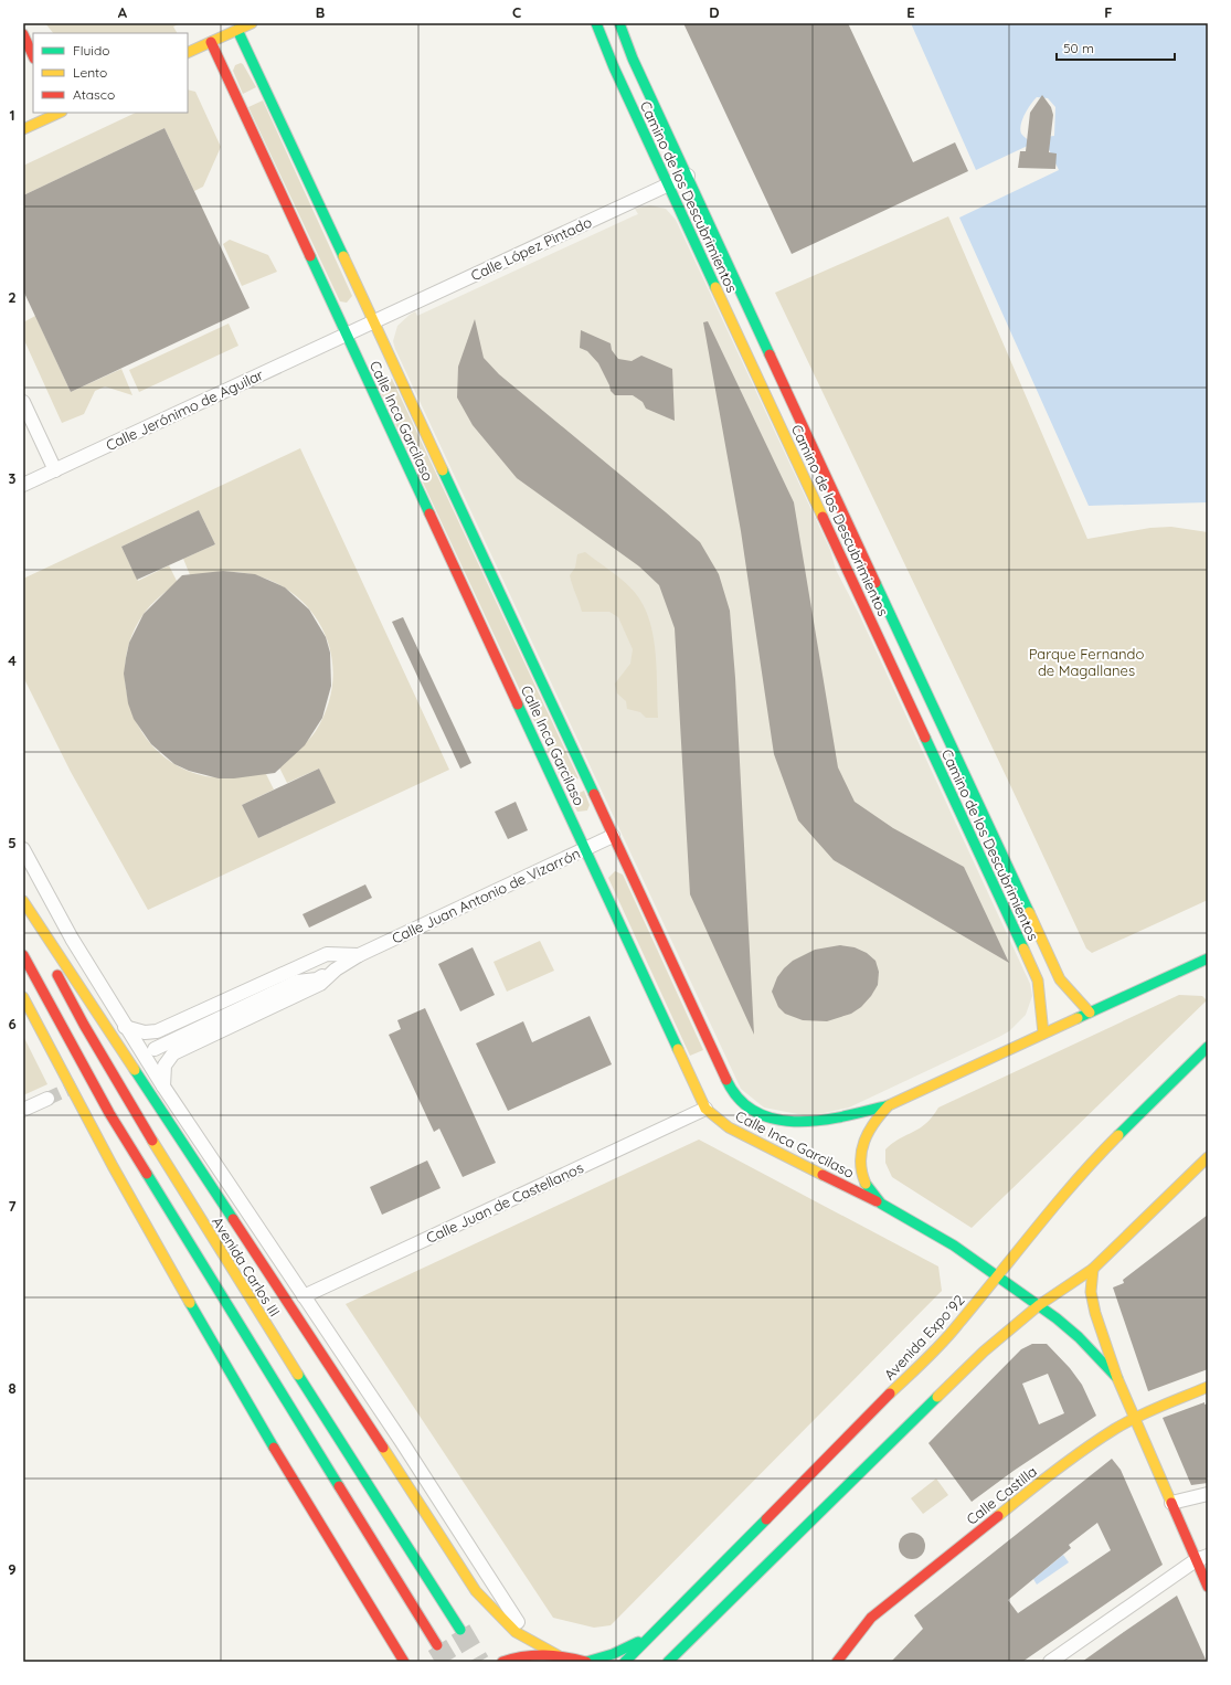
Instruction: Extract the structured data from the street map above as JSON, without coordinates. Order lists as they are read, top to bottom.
{
  "streets": {
    "main road": [
      "Camino de los Descubrimientos",
      "Calle Inca Garcilaso",
      "Avenida Carlos III",
      "Avenida Expo´92",
      "Calle Castilla"
    ],
    "street": [
      "Calle López Pintado",
      "Calle Jerónimo de Aguilar",
      "Calle Juan Antonio de Vizarrón",
      "Calle Juan de Castellanos"
    ]
  },
  "crossings": [
    ["Camino de los Descubrimientos", "Calle López Pintado"],
    ["Calle López Pintado", "Calle Jerónimo de Aguilar"],
    ["Calle López Pintado", "Calle Inca Garcilaso"],
    ["Calle Jerónimo de Aguilar", "Calle Inca Garcilaso"],
    ["Calle Inca Garcilaso", "Calle Juan Antonio de Vizarrón"],
    ["Calle Inca Garcilaso", "Calle Juan de Castellanos"],
    ["Calle Inca Garcilaso", "Avenida Expo´92"]
  ],
  "parks": ["Parque Fernando de Magallanes"],
  "legend": ["Fluido", "Lento", "Atasco"],
  "scale_bar": "50 m",
  "grid": {
    "columns": [
      "A",
      "B",
      "C",
      "D",
      "E",
      "F"
    ],
    "rows": [
      "1",
      "2",
      "3",
      "4",
      "5",
      "6",
      "7",
      "8",
      "9"
    ]
  }
}
